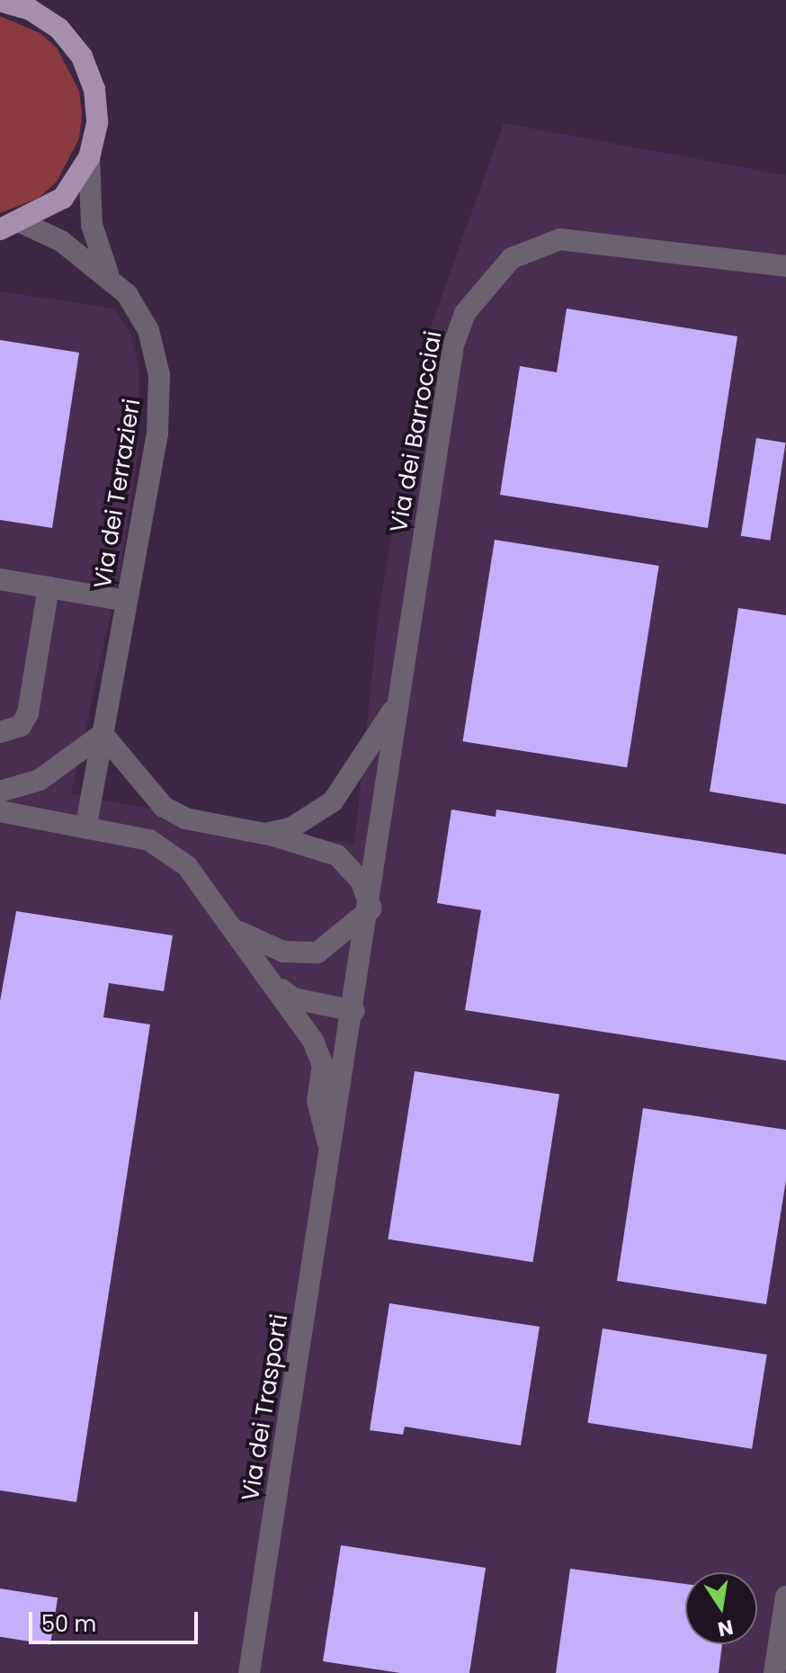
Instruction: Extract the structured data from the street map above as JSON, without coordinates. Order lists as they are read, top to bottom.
{
  "streets": {
    "street": ["Via dei Barrocciai", "Via dei Terrazieri", "Via dei Trasporti"]
  },
  "crossings": [
    ["Via dei Barrocciai", "Via dei Trasporti"],
    ["Via dei Terrazieri", "Via dei Trasporti"]
  ],
  "scale_bar": "50 m",
  "north": "bottom"
}
